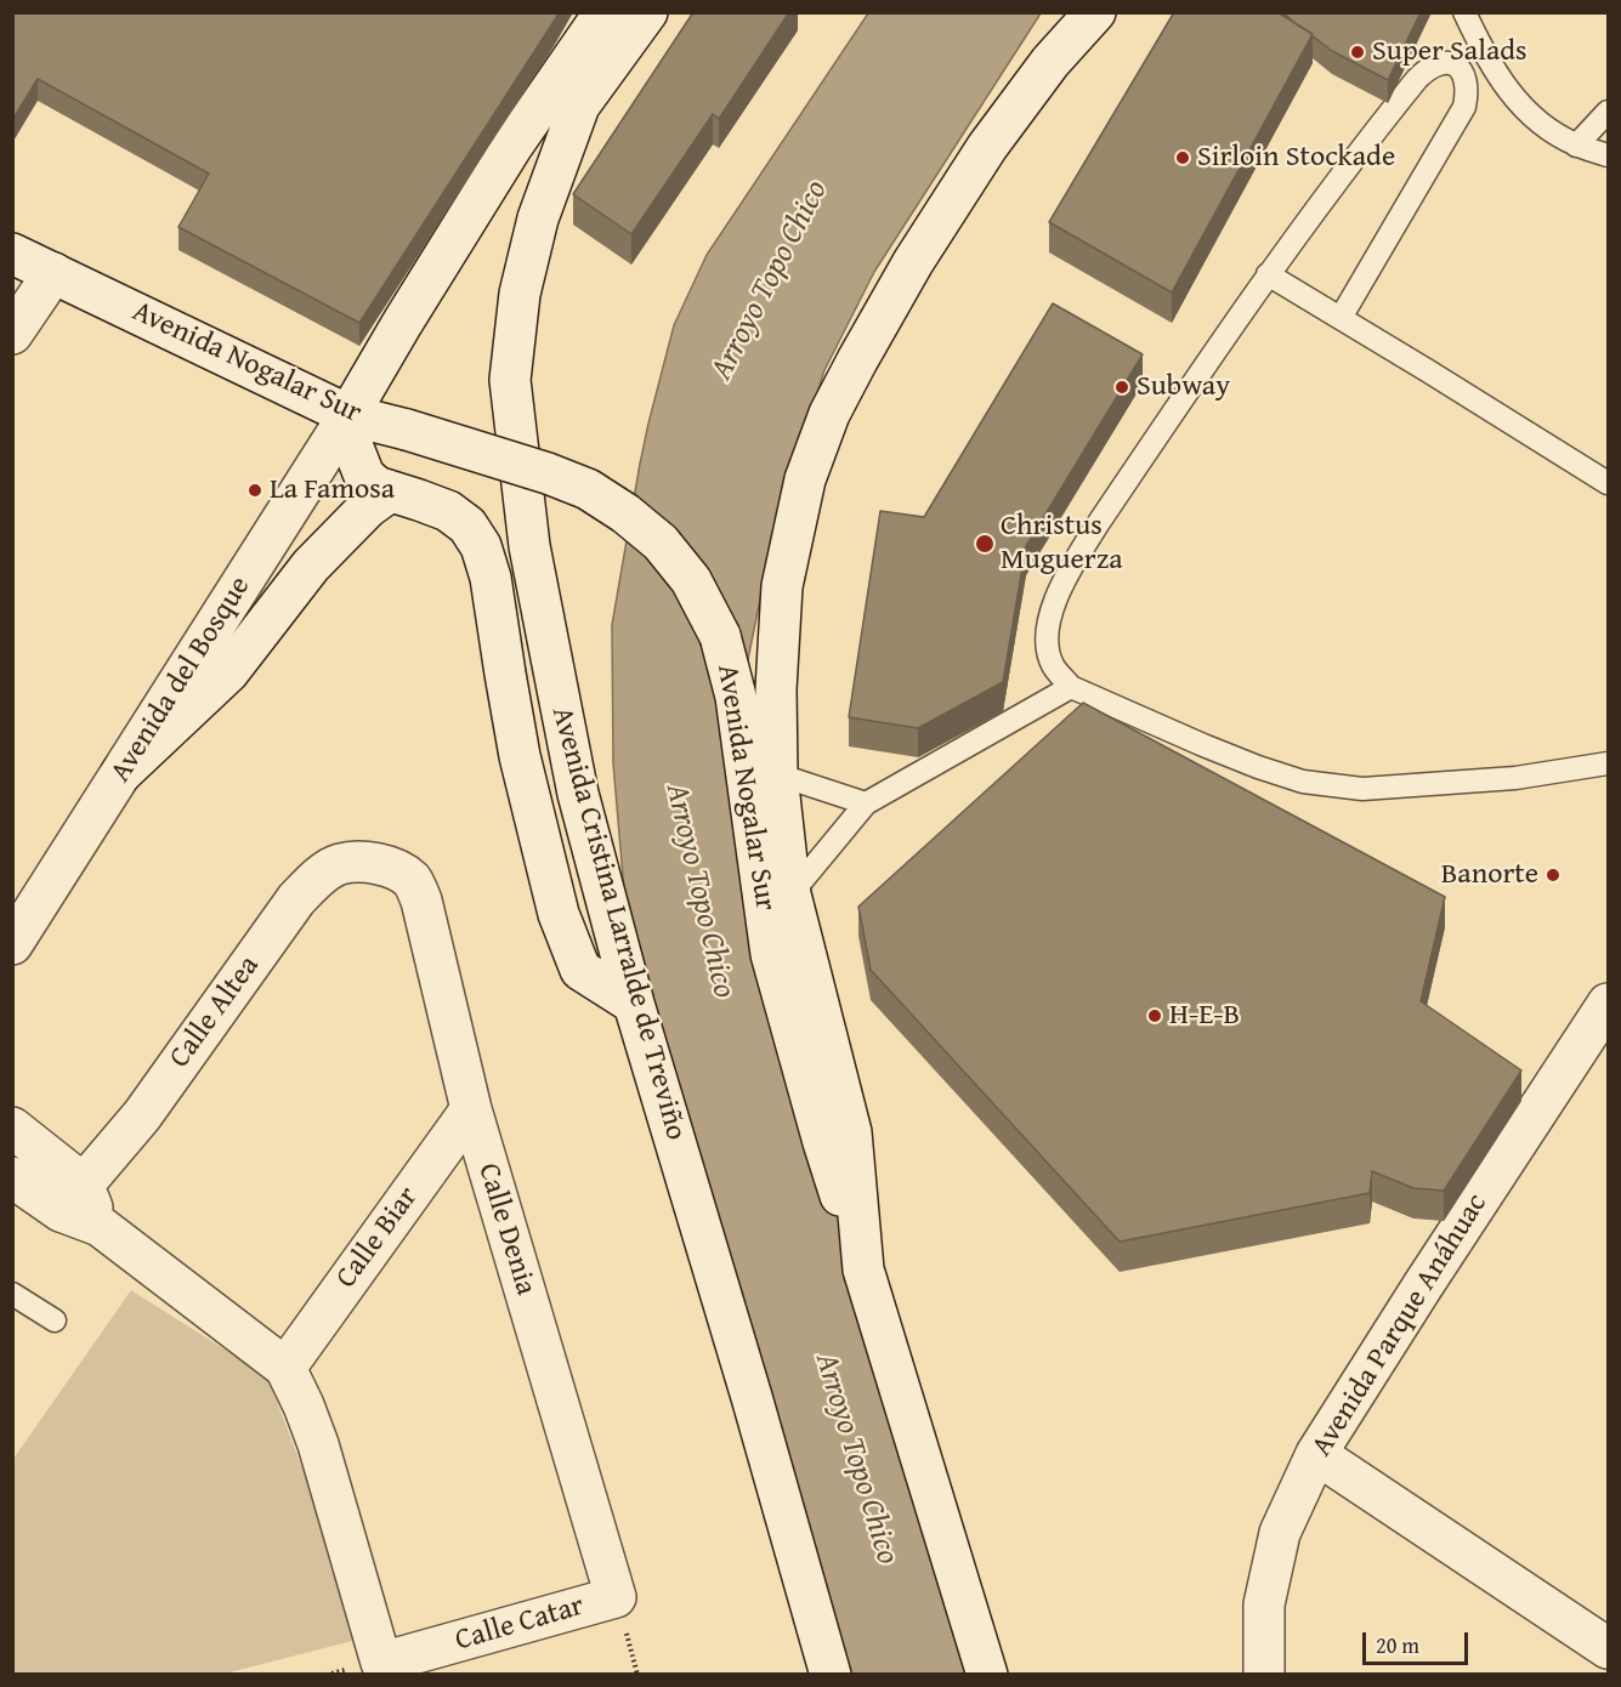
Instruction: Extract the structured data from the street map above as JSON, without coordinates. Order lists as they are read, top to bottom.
{
  "streets": {
    "main road": [
      "Avenida Nogalar Sur",
      "Avenida del Bosque",
      "Avenida Cristina Larralde de Treviño",
      "Calle Altea",
      "Calle Denia",
      "Calle Biar",
      "Avenida Parque Anáhuac",
      "Calle Catar"
    ]
  },
  "crossings": [
    ["Avenida Nogalar Sur", "Avenida del Bosque"],
    ["Calle Altea", "Calle Denia"],
    ["Calle Denia", "Calle Biar"],
    ["Calle Denia", "Calle Catar"],
    ["Calle Biar", "Calle Catar"]
  ],
  "water": ["Arroyo Topo Chico"],
  "places": [
    "Super Salads",
    "Sirloin Stockade",
    "Subway",
    "La Famosa",
    "Christus Muguerza",
    "Banorte",
    "H-E-B"
  ],
  "scale_bar": "20 m"
}
